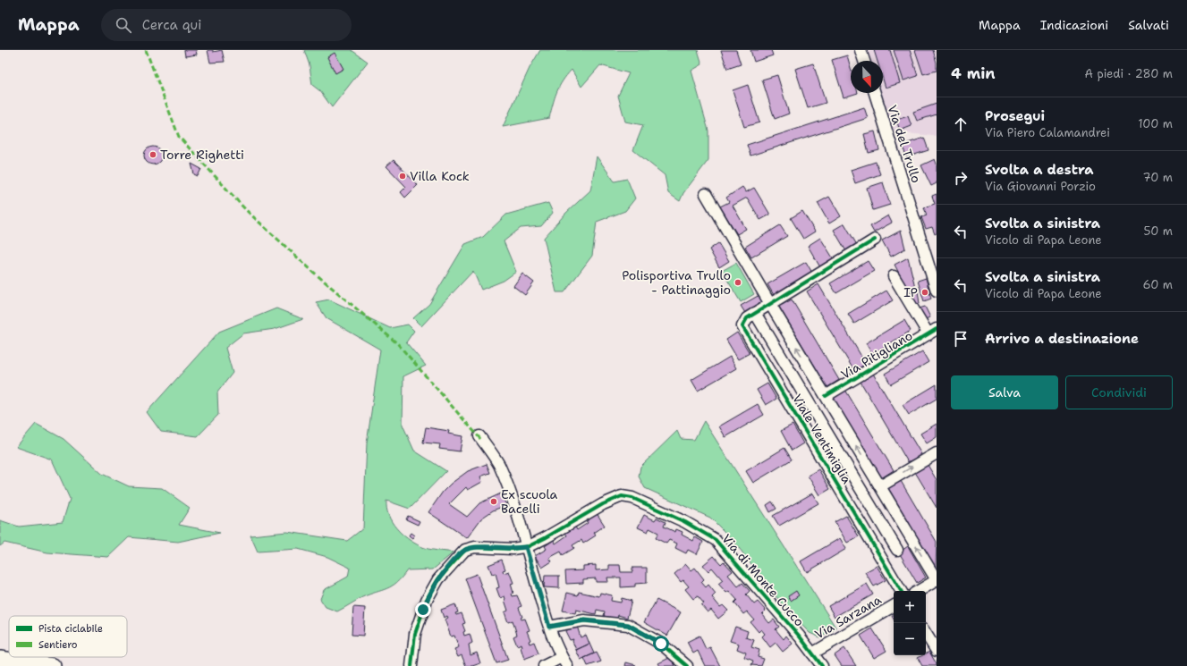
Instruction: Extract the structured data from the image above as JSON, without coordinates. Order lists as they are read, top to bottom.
{
  "streets": {
    "street": [
      "Via del Trullo",
      "Via Pitigliano",
      "Viale Ventimiglia",
      "Via di Monte Cucco",
      "Via Sarzana"
    ]
  },
  "crossings": [
    ["Via Pitigliano", "Viale Ventimiglia"],
    ["Via di Monte Cucco", "Via Sarzana"]
  ],
  "places": [
    "Torre Righetti",
    "Villa Kock",
    "Polisportiva Trullo - Pattinaggio",
    "IP",
    "Ex scuola Bacelli"
  ],
  "legend": ["Pista ciclabile", "Sentiero"],
  "north": "bottom",
  "page": {
    "header": "Mappa",
    "search": "Cerca qui",
    "nav": ["Mappa", "Indicazioni", "Salvati"],
    "heading": ["4 min", "A piedi · 280 m"],
    "list": [
      ["Prosegui", "Via Piero Calamandrei", "100 m"],
      ["Svolta a destra", "Via Giovanni Porzio", "70 m"],
      ["Svolta a sinistra", "Vicolo di Papa Leone", "50 m"],
      ["Svolta a sinistra", "Vicolo di Papa Leone", "60 m"],
      "Arrivo a destinazione"
    ],
    "buttons": ["Salva", "Condividi"],
    "map_buttons": ["+", "−"]
  }
}
